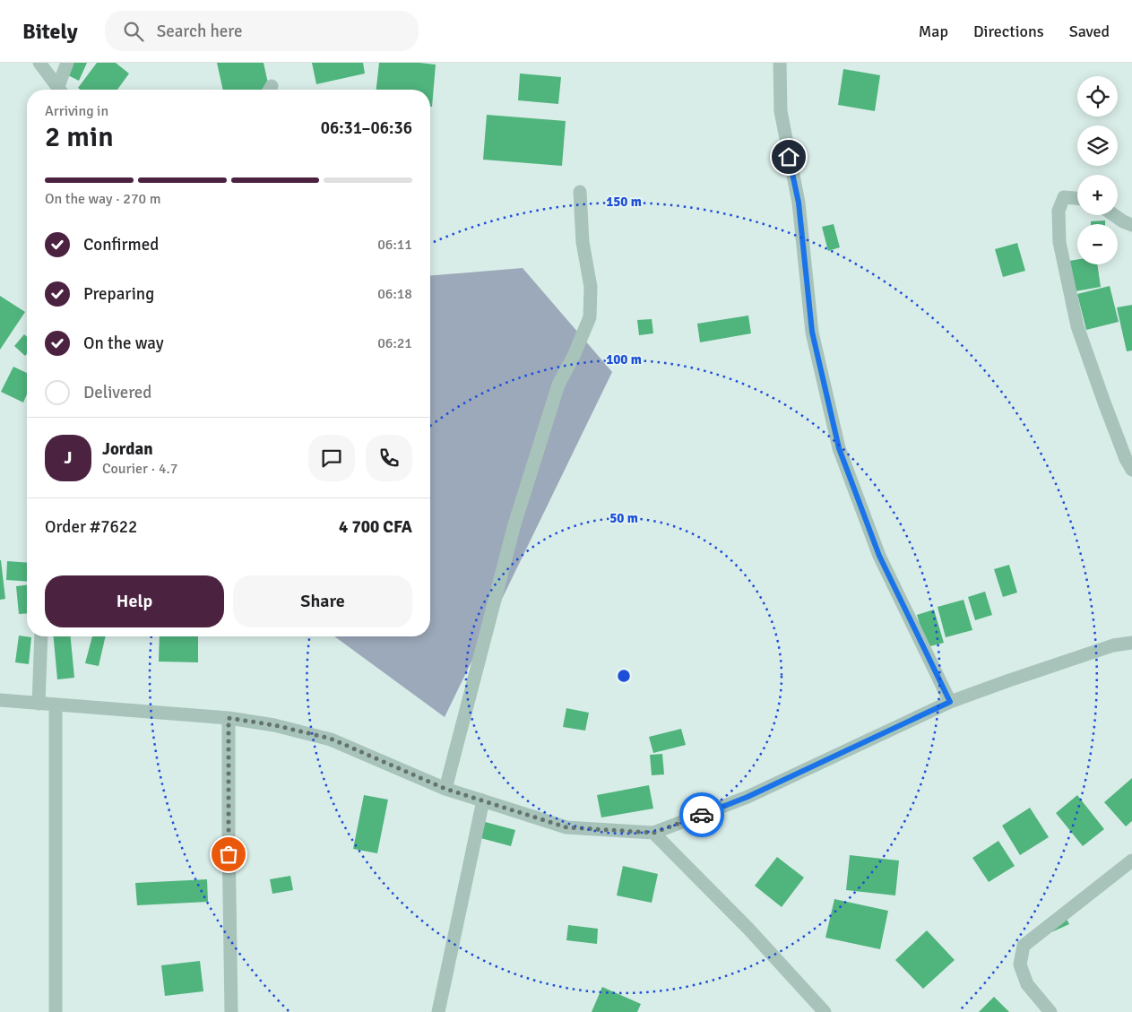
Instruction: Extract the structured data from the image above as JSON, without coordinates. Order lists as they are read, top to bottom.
{
  "page": {
    "header": "Bitely",
    "search": "Search here",
    "nav": ["Map", "Directions", "Saved"],
    "map_buttons": ["+", "−"],
    "heading": ["2 min", "Arriving in", "06:31–06:36"],
    "panel": [
      "Jordan",
      "Courier · 4.7",
      "Order #7622",
      "4 700 CFA"
    ],
    "bar": "On the way · 270 m",
    "list": [
      ["Confirmed", "06:11"],
      ["Preparing", "06:18"],
      ["On the way", "06:21"],
      "Delivered"
    ],
    "round": "J",
    "buttons": ["Help", "Share"]
  },
  "rings": ["150 m", "100 m", "50 m"]
}
